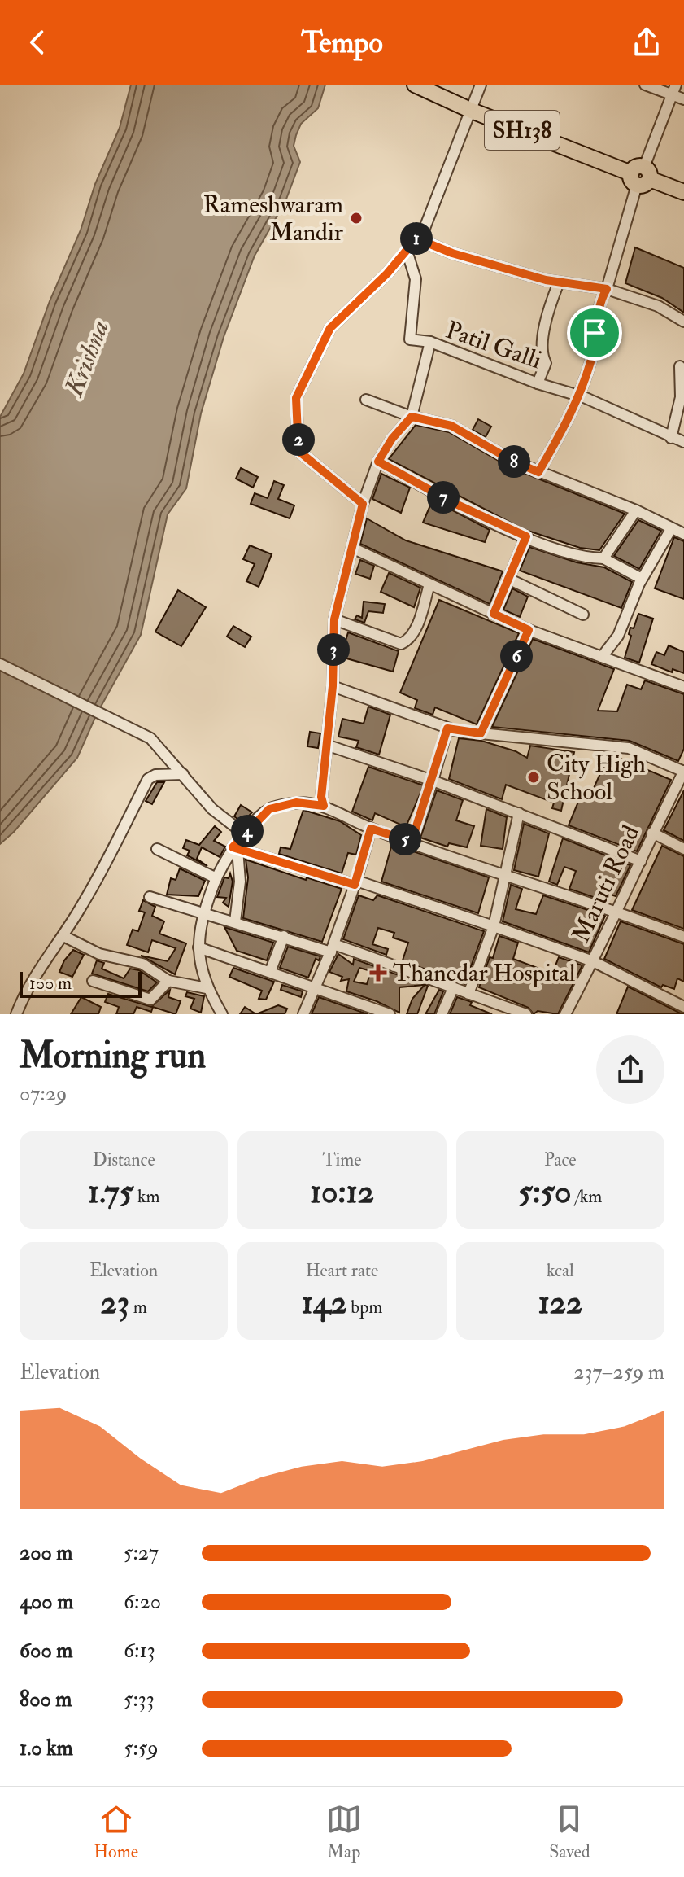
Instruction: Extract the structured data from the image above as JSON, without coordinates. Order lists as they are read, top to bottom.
{
  "streets": {
    "highway": ["SH138"],
    "street": ["Patil Galli", "Maruti Road"]
  },
  "water": ["Krishna"],
  "places": {
    "other": ["Rameshwaram Mandir", "City High School"],
    "health": ["Thanedar Hospital"]
  },
  "scale_bar": "100 m",
  "page": {
    "header": "Tempo",
    "pins": [
      "1",
      "2",
      "8",
      "7",
      "3",
      "6",
      "4",
      "5"
    ],
    "scale": "100 m",
    "heading": ["Morning run", "07:29"],
    "stats": [
      ["Distance", "1.75 km"],
      ["Time", "10:12"],
      ["Pace", "5:50 /km"],
      ["Elevation", "23 m"],
      ["Heart rate", "142 bpm"],
      ["kcal", "122"]
    ],
    "chart": ["Elevation", "237–259 m"],
    "list": [
      {
        "name": "200 m",
        "note": "5:27"
      },
      {
        "name": "400 m",
        "note": "6:20"
      },
      {
        "name": "600 m",
        "note": "6:13"
      },
      {
        "name": "800 m",
        "note": "5:33"
      },
      {
        "name": "1.0 km",
        "note": "5:59"
      }
    ],
    "tabs": ["Home", "Map", "Saved"]
  }
}
